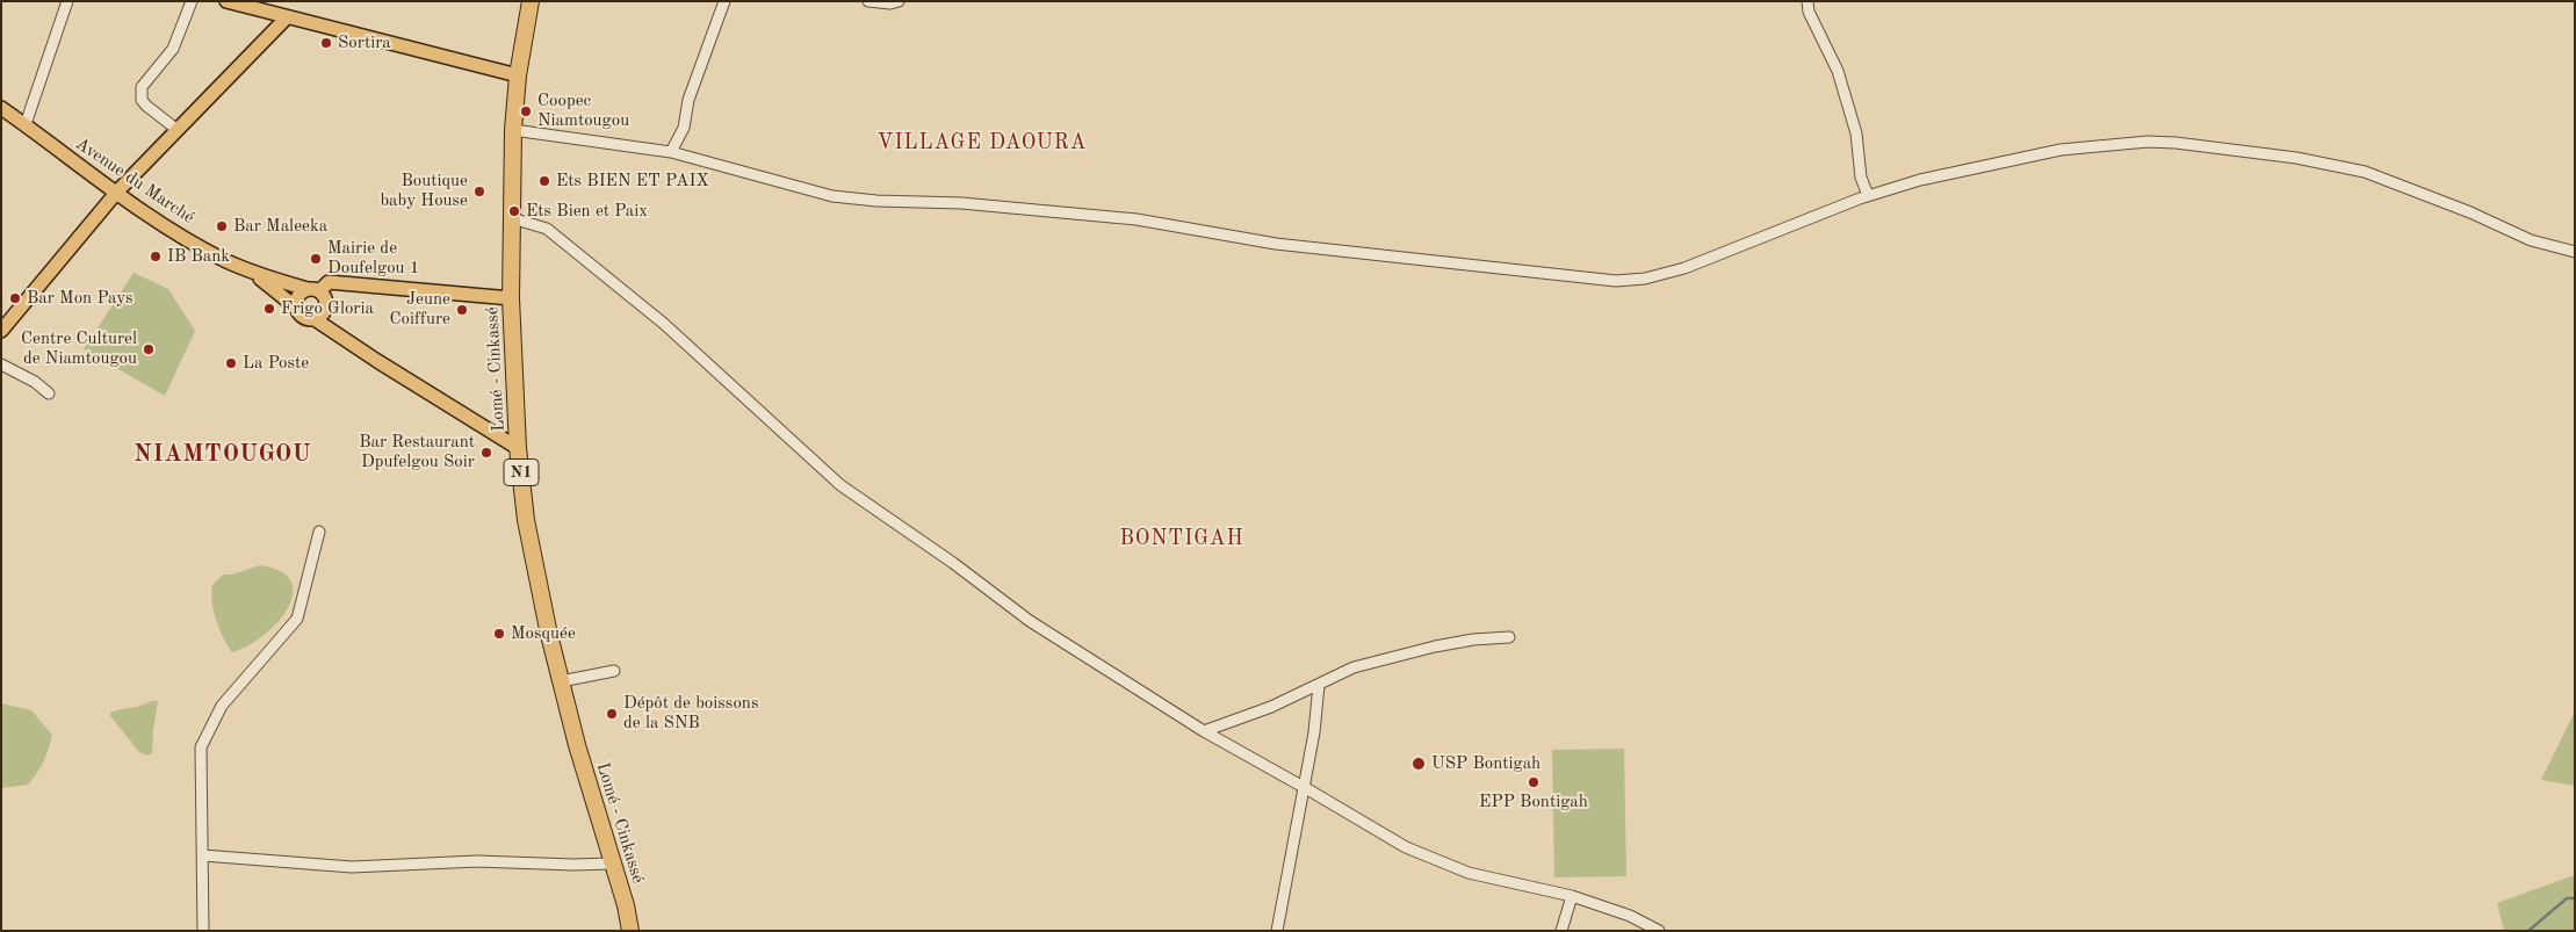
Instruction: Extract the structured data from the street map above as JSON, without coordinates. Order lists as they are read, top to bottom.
{
  "streets": {
    "highway": ["Lomé - Cinkassé", "N1"],
    "main road": ["Avenue du Marché"]
  },
  "districts": ["VILLAGE DAOURA", "NIAMTOUGOU", "BONTIGAH"],
  "places": [
    "Sortira",
    "Coopec Niamtougou",
    "Ets BIEN ET PAIX",
    "Boutique baby House",
    "Ets Bien et Paix",
    "Bar Maleeka",
    "IB Bank",
    "Mairie de Doufelgou 1",
    "Bar Mon Pays",
    "Frigo Gloria",
    "Jeune Coiffure",
    "Centre Culturel de Niamtougou",
    "La Poste",
    "Bar Restaurant Dpufelgou Soir",
    "Mosquée",
    "Dépôt de boissons de la SNB",
    "USP Bontigah",
    "EPP Bontigah"
  ]
}
